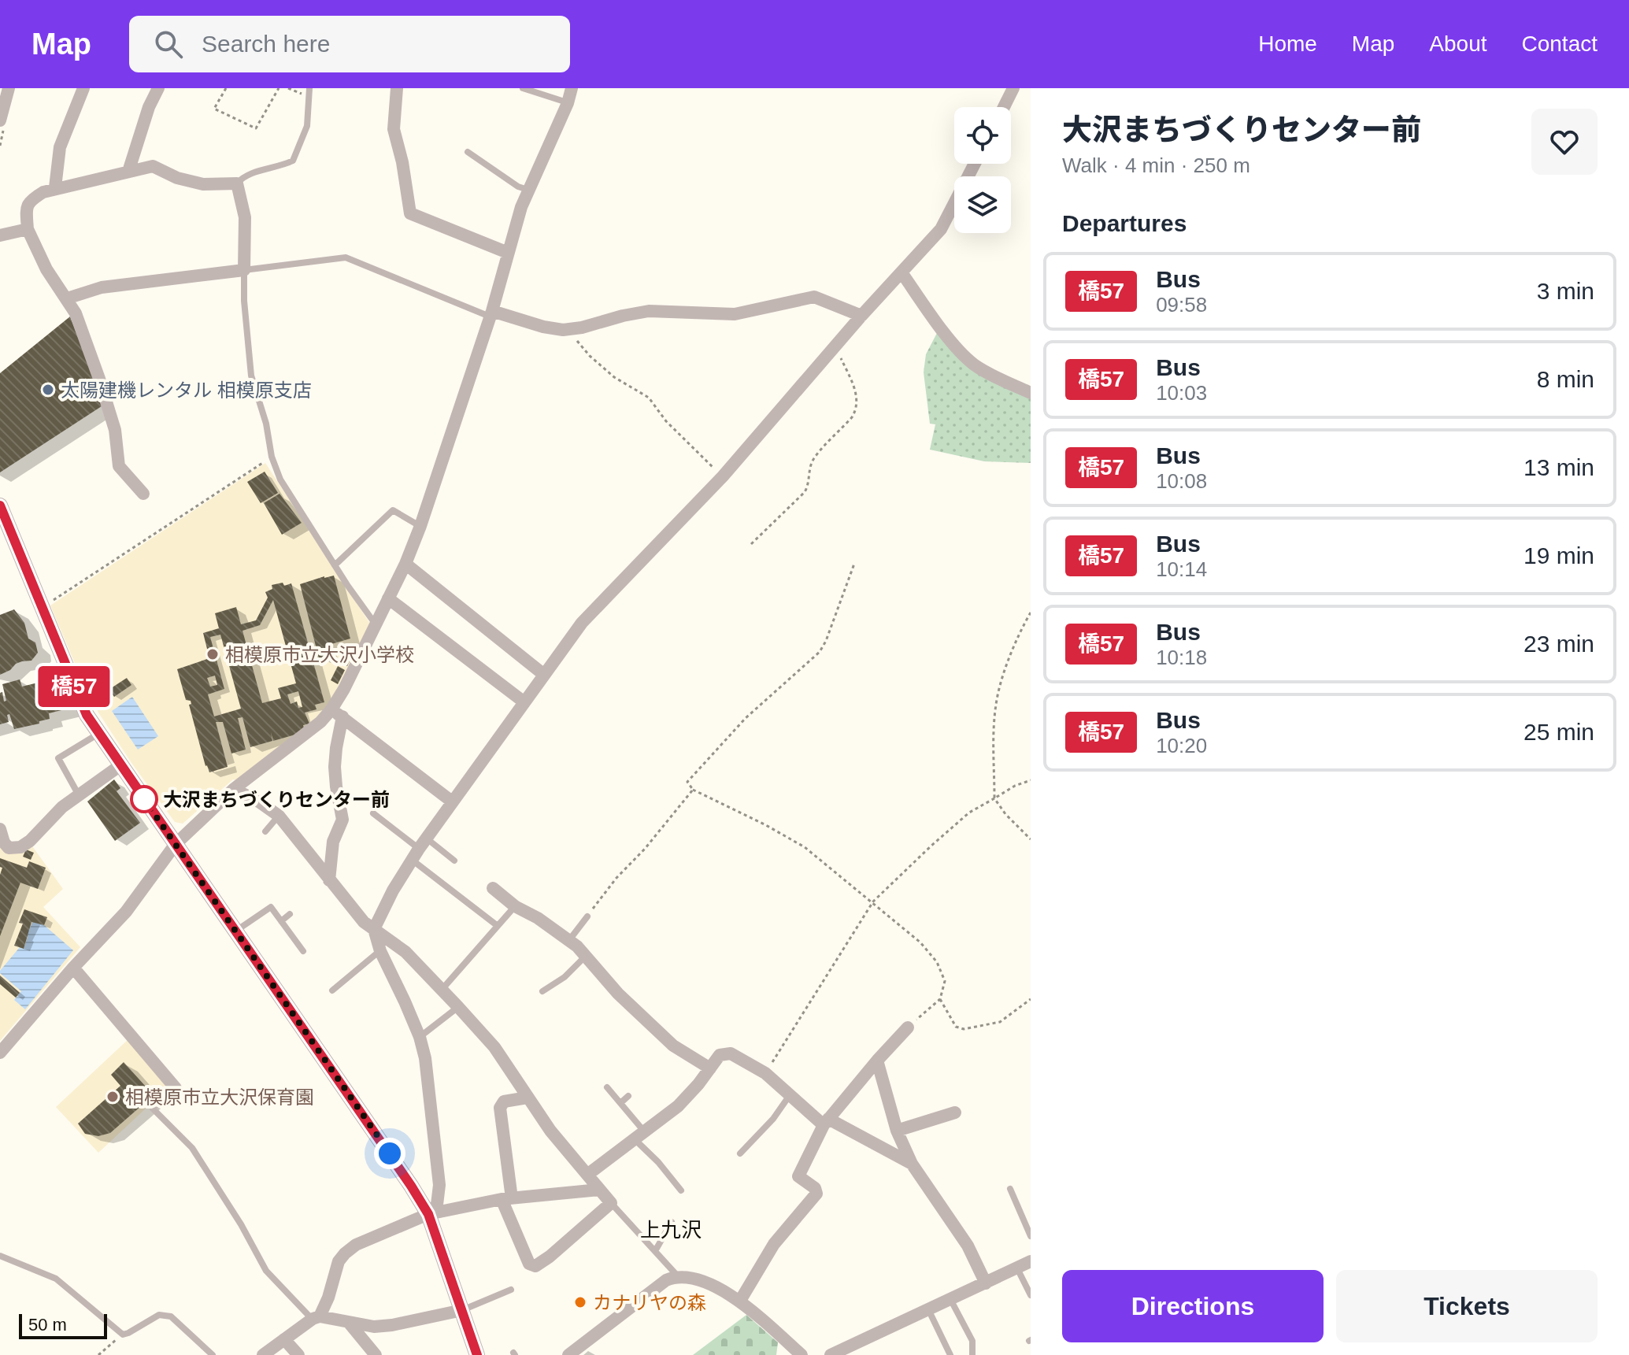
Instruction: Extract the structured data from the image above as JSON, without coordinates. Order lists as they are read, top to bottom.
{
  "districts": ["上九沢"],
  "places": [
    "太陽建機レンタル 相模原支店",
    "相模原市立大沢小学校",
    "大沢まちづくりセンター前",
    "相模原市立大沢保育園",
    "カナリヤの森"
  ],
  "lines": ["bus line 橋57"],
  "scale_bar": "50 m",
  "page": {
    "header": "Map",
    "search": "Search here",
    "nav": [
      "Home",
      "Map",
      "About",
      "Contact"
    ],
    "on_map": "橋57",
    "heading": [
      ["大沢まちづくりセンター前", "Walk · 4 min · 250 m"],
      "Departures"
    ],
    "list": [
      {
        "mark": "橋57",
        "name": "Bus",
        "note": "09:58",
        "value": "3 min"
      },
      {
        "mark": "橋57",
        "name": "Bus",
        "note": "10:03",
        "value": "8 min"
      },
      {
        "mark": "橋57",
        "name": "Bus",
        "note": "10:08",
        "value": "13 min"
      },
      {
        "mark": "橋57",
        "name": "Bus",
        "note": "10:14",
        "value": "19 min"
      },
      {
        "mark": "橋57",
        "name": "Bus",
        "note": "10:18",
        "value": "23 min"
      },
      {
        "mark": "橋57",
        "name": "Bus",
        "note": "10:20",
        "value": "25 min"
      }
    ],
    "buttons": ["Directions", "Tickets"],
    "scale": "50 m"
  }
}
